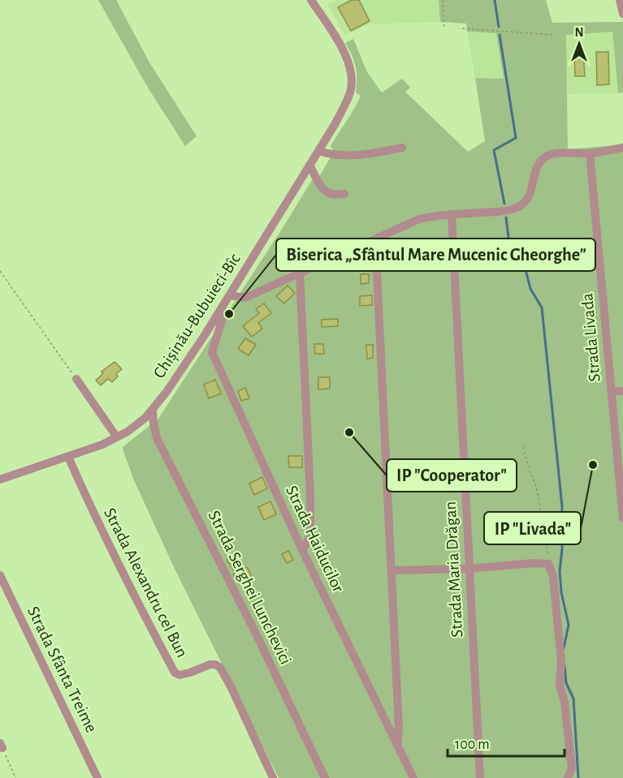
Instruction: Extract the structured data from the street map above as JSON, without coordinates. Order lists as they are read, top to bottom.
{
  "streets": {
    "street": [
      "Chișinău-Bubuieci-Bîc",
      "Strada Livada",
      "Strada Haiducilor",
      "Strada Maria Drăgan",
      "Strada Alexandru cel Bun",
      "Strada Serghei Lunchevici",
      "Strada Sfânta Treime"
    ]
  },
  "crossings": [
    ["Chișinău-Bubuieci-Bîc", "Strada Haiducilor"],
    ["Chișinău-Bubuieci-Bîc", "Strada Alexandru cel Bun"],
    ["Chișinău-Bubuieci-Bîc", "Strada Serghei Lunchevici"]
  ],
  "places": ["Biserica „Sfântul Mare Mucenic Gheorghe”", "IP \"Cooperator\"", "IP \"Livada\""],
  "scale_bar": "100 m",
  "north": "top"
}
